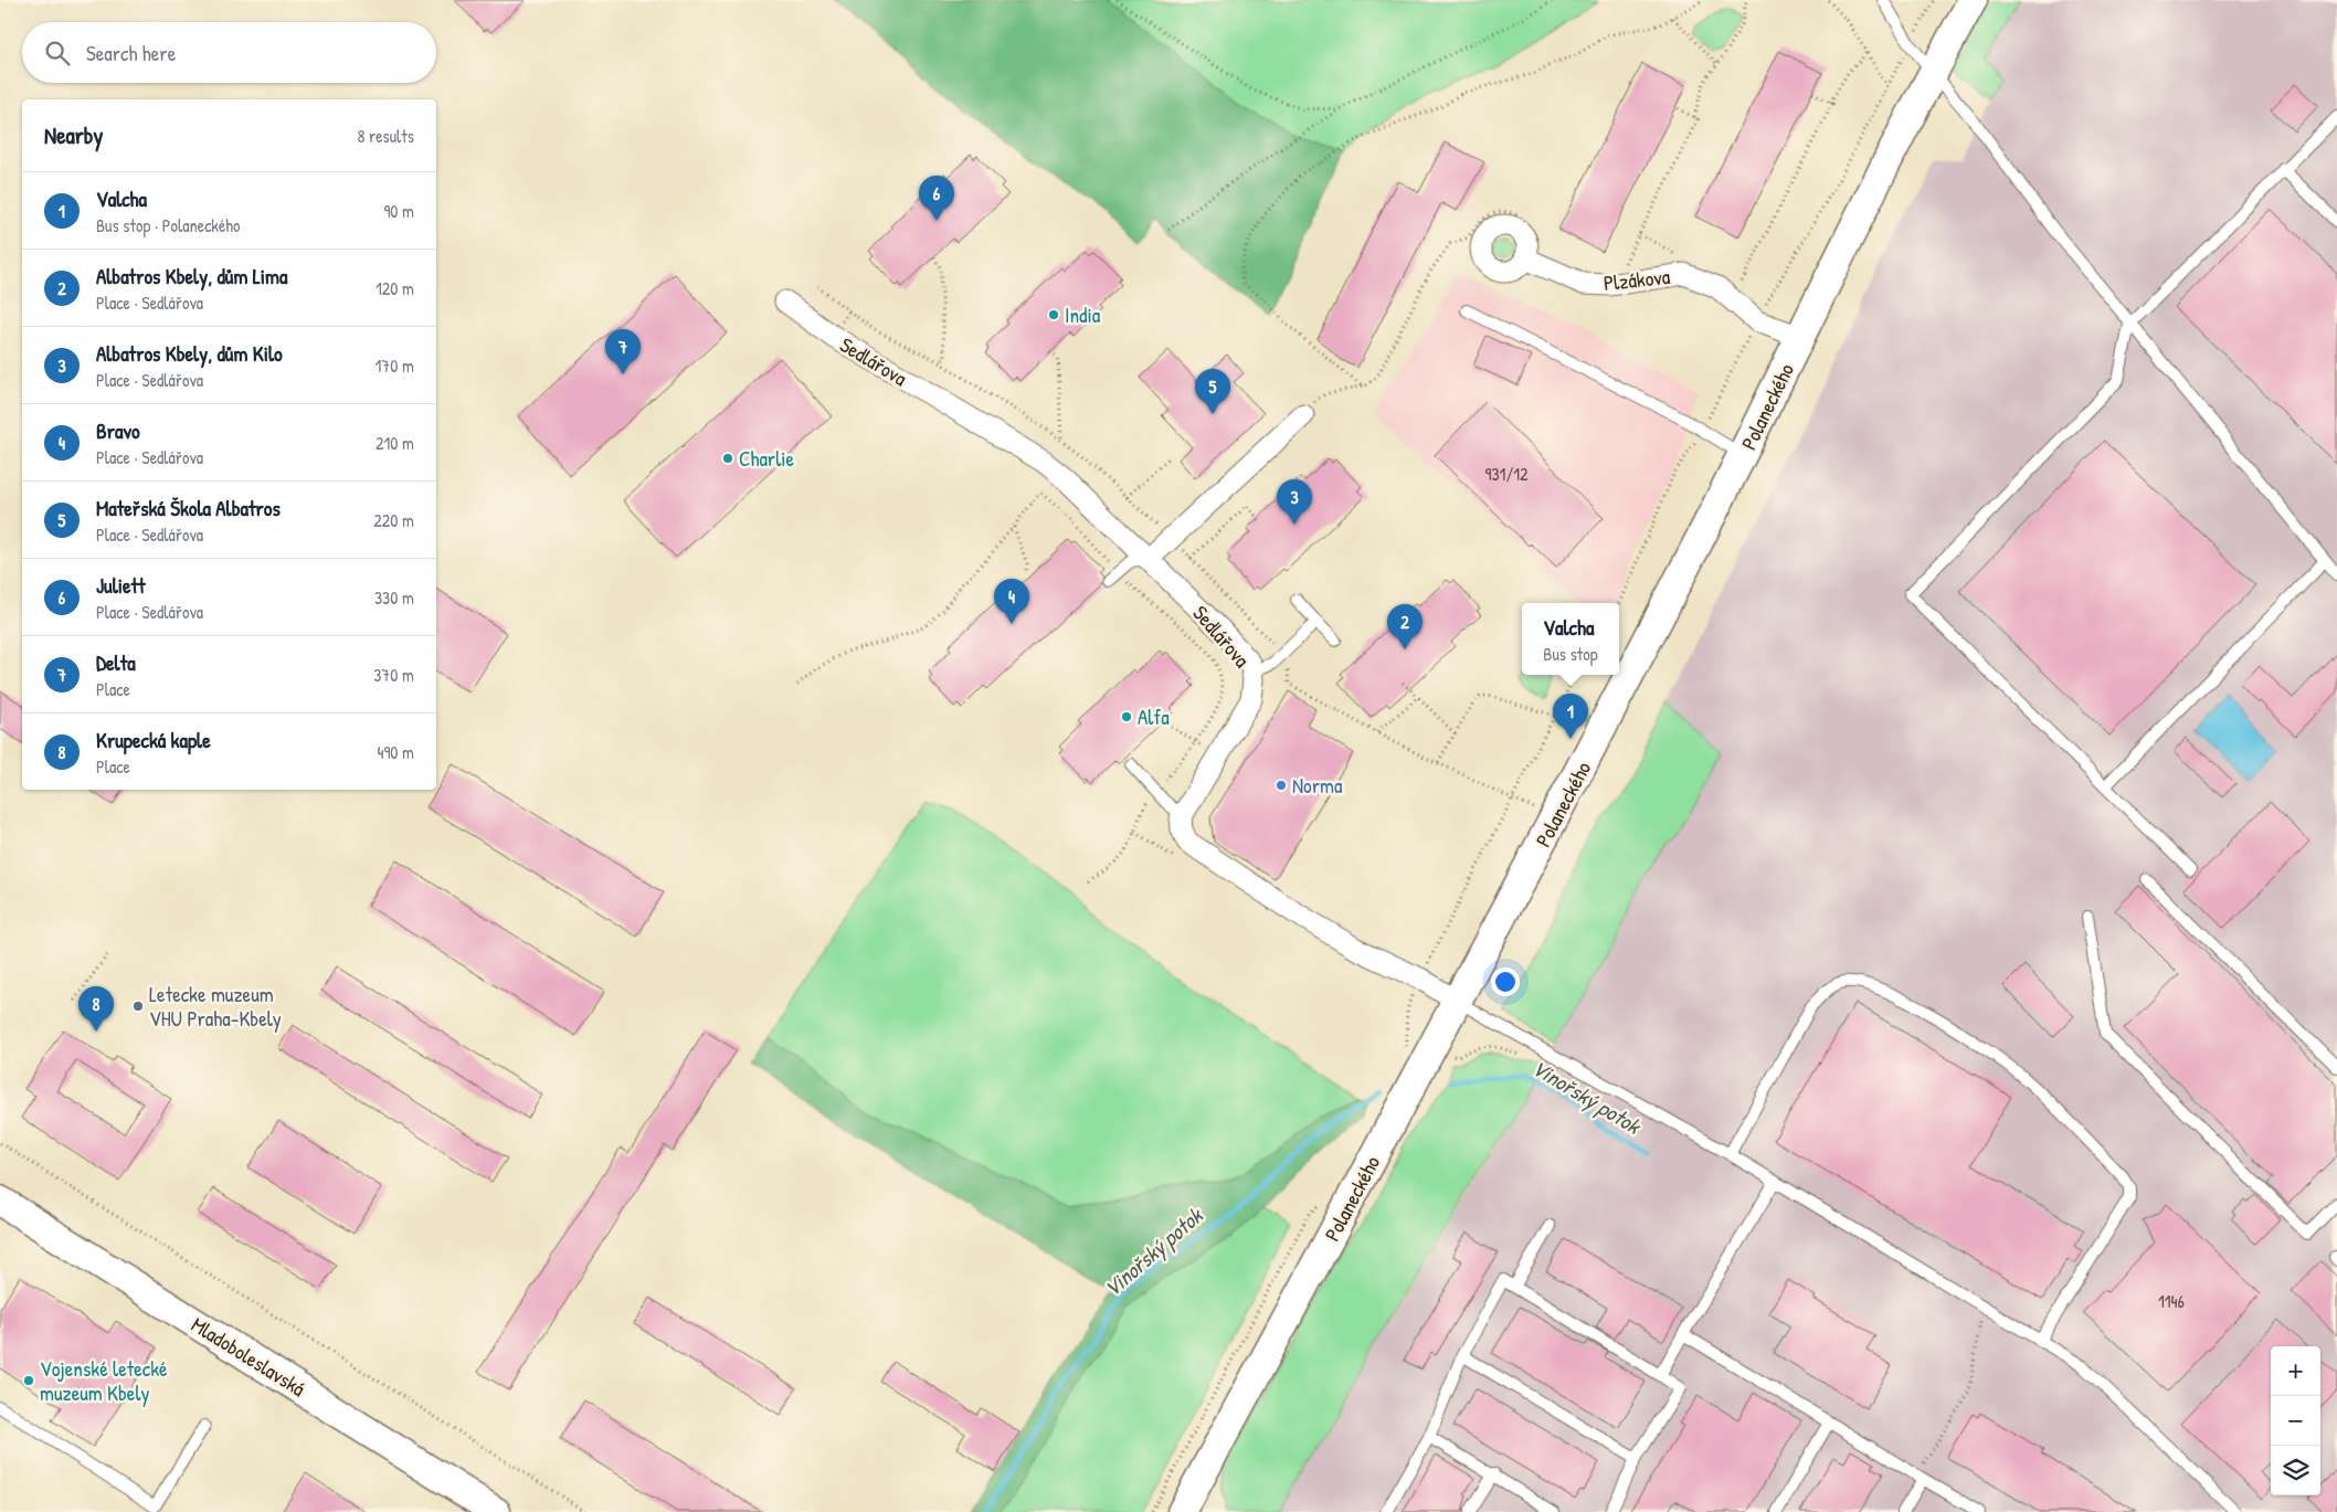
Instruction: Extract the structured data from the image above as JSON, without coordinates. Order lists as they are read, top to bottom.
{
  "streets": {
    "street": [
      "Plzákova",
      "Sedlářova",
      "Polaneckého",
      "Mladoboleslavská"
    ]
  },
  "crossings": [
    ["Plzákova", "Polaneckého"]
  ],
  "water": ["Vinořský potok"],
  "places": [
    "India",
    "Charlie",
    "Alfa",
    "Norma",
    "Letecke muzeum VHU Praha-Kbely",
    "Vojenské letecké muzeum Kbely"
  ],
  "house_numbers": ["931/12", "1146"],
  "page": {
    "search": "Search here",
    "heading": ["Nearby", "8 results"],
    "list": [
      {
        "mark": "1",
        "name": "Valcha",
        "note": "Bus stop · Polaneckého",
        "value": "90 m"
      },
      {
        "mark": "2",
        "name": "Albatros Kbely, dům Lima",
        "note": "Place · Sedlářova",
        "value": "120 m"
      },
      {
        "mark": "3",
        "name": "Albatros Kbely, dům Kilo",
        "note": "Place · Sedlářova",
        "value": "170 m"
      },
      {
        "mark": "4",
        "name": "Bravo",
        "note": "Place · Sedlářova",
        "value": "210 m"
      },
      {
        "mark": "5",
        "name": "Mateřská Škola Albatros",
        "note": "Place · Sedlářova",
        "value": "220 m"
      },
      {
        "mark": "6",
        "name": "Juliett",
        "note": "Place · Sedlářova",
        "value": "330 m"
      },
      {
        "mark": "7",
        "name": "Delta",
        "note": "Place",
        "value": "370 m"
      },
      {
        "mark": "8",
        "name": "Krupecká kaple",
        "note": "Place",
        "value": "490 m"
      }
    ],
    "pins": [
      "6",
      "7",
      "5",
      "3",
      "4",
      "2",
      "1",
      "8"
    ],
    "popup": ["Valcha", "Bus stop"],
    "map_buttons": ["+", "−"]
  }
}
